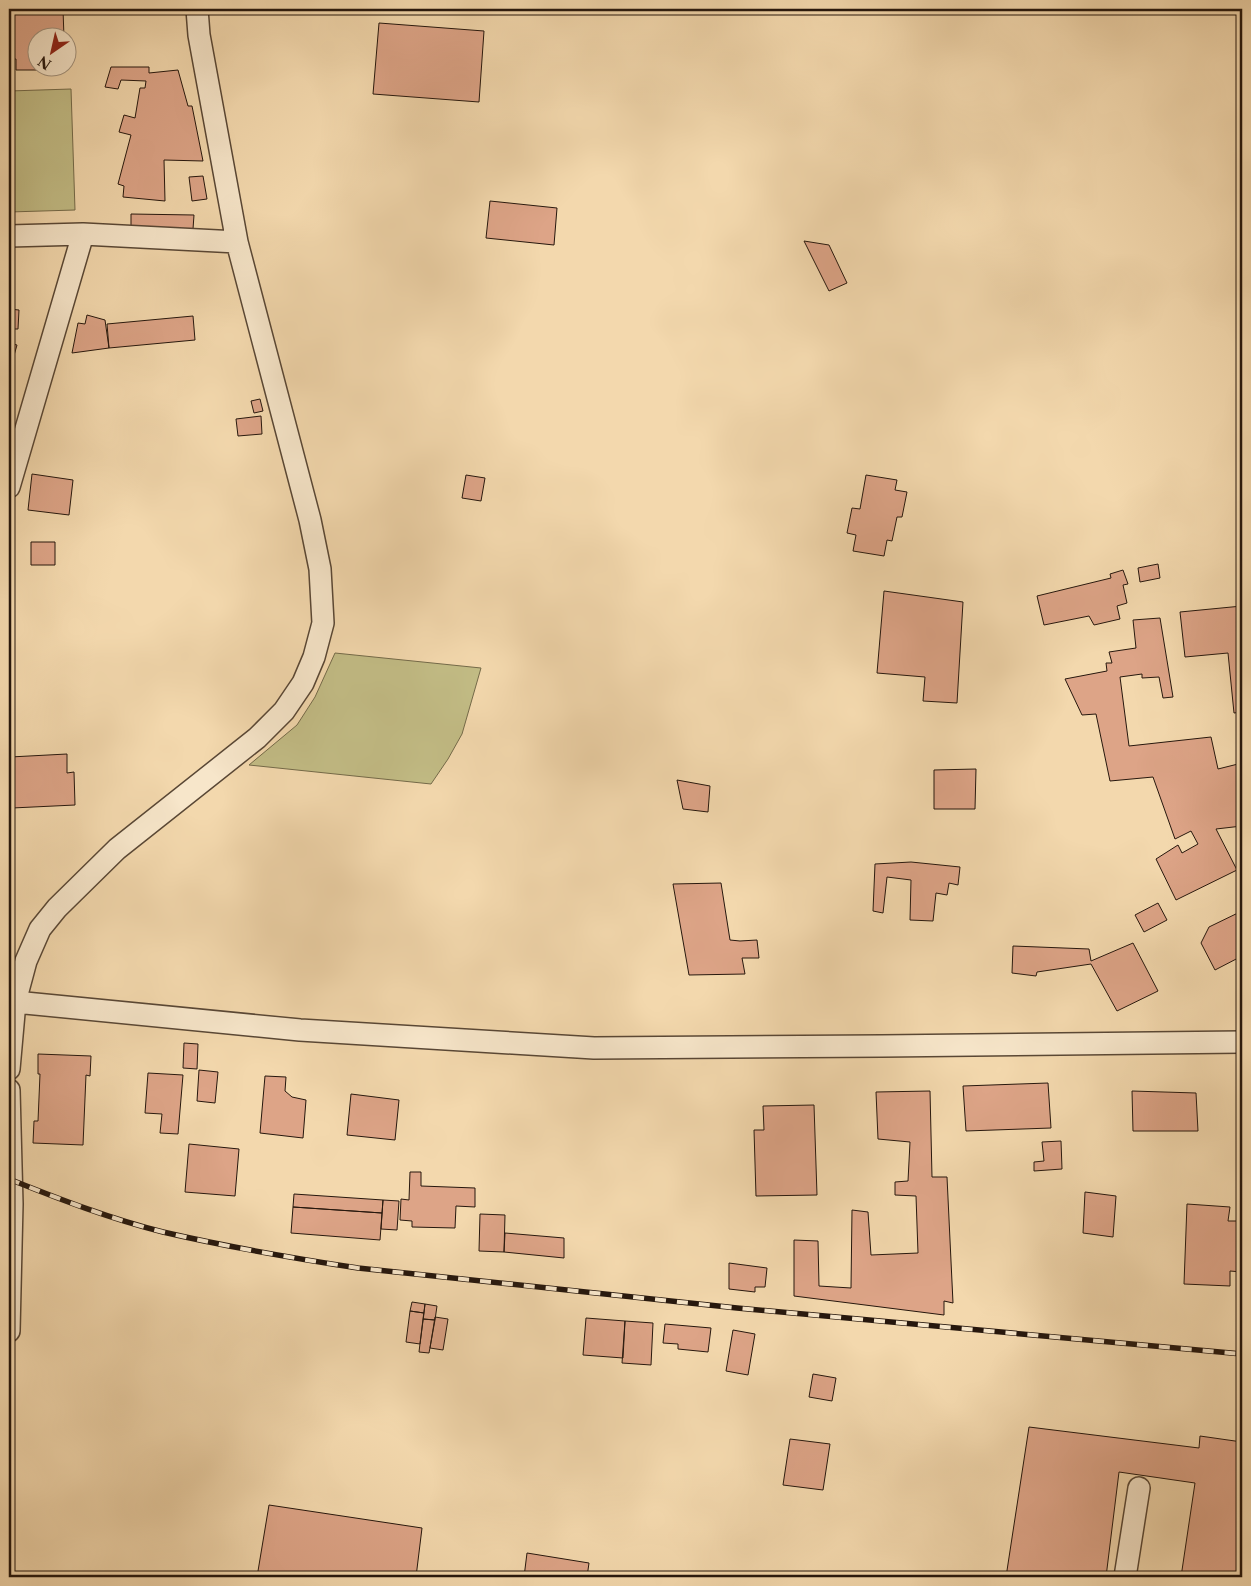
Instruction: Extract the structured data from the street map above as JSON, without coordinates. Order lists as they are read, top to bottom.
{
  "north": "bottom left"
}
